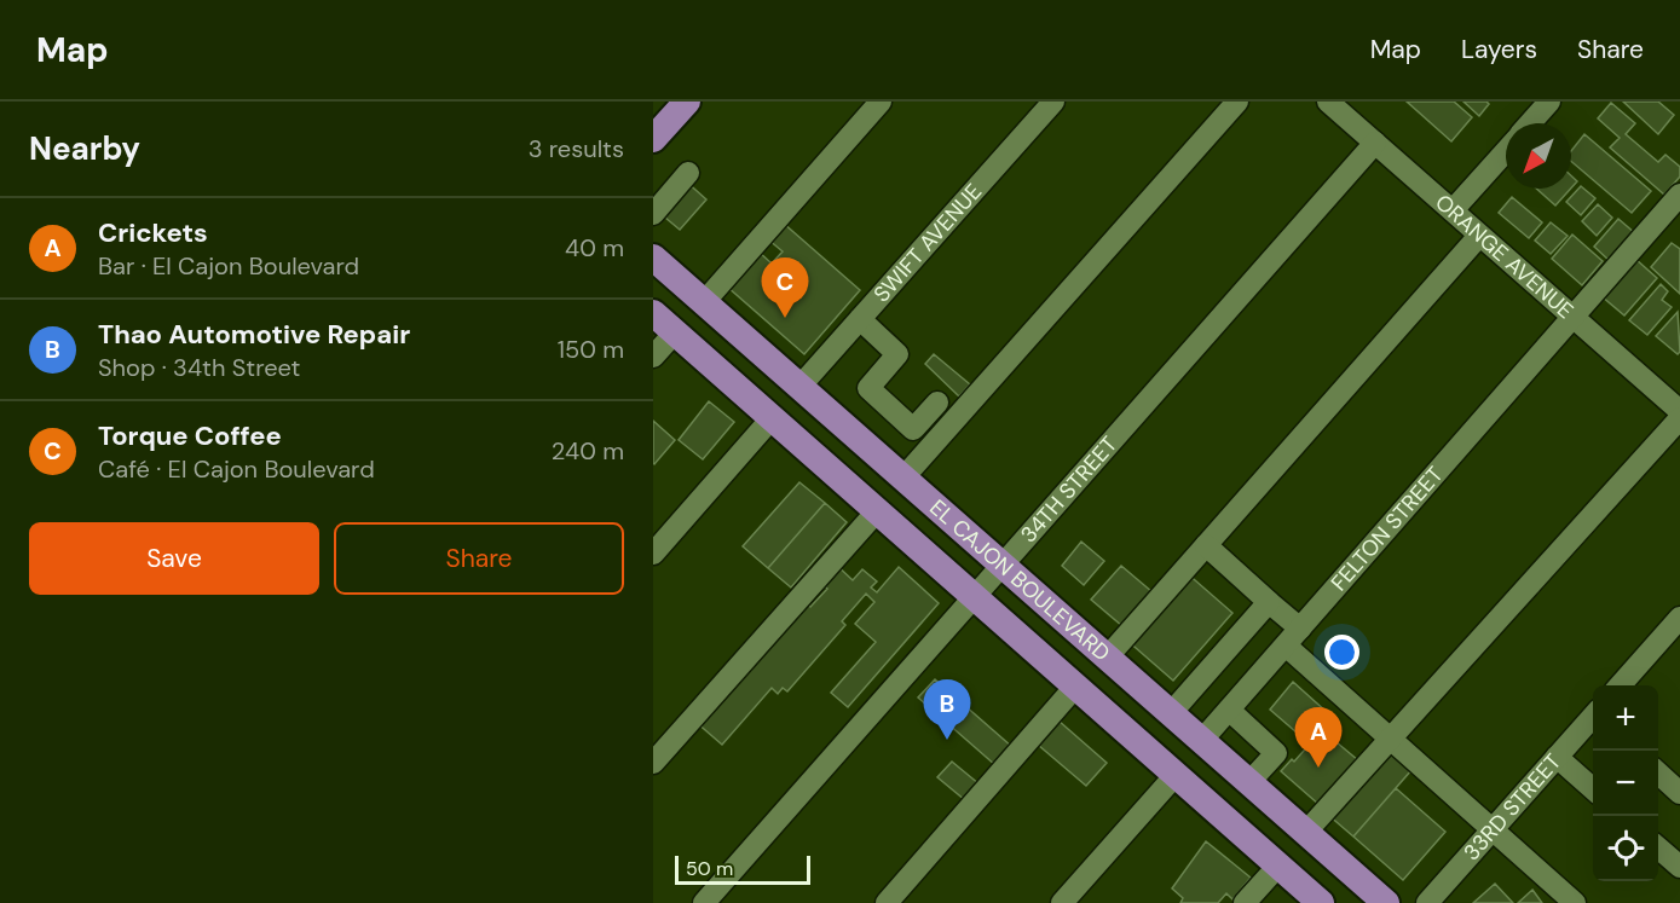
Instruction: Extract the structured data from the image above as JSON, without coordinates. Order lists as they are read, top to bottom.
{
  "streets": {
    "main road": ["EL CAJON BOULEVARD"],
    "street": [
      "SWIFT AVENUE",
      "ORANGE AVENUE",
      "34TH STREET",
      "FELTON STREET",
      "33RD STREET"
    ]
  },
  "crossings": [
    ["SWIFT AVENUE", "EL CAJON BOULEVARD"],
    ["ORANGE AVENUE", "34TH STREET"],
    ["ORANGE AVENUE", "FELTON STREET"],
    ["34TH STREET", "EL CAJON BOULEVARD"],
    ["FELTON STREET", "EL CAJON BOULEVARD"]
  ],
  "scale_bar": "50 m",
  "north": "bottom left",
  "page": {
    "header": "Map",
    "nav": ["Map", "Layers", "Share"],
    "heading": ["Nearby", "3 results"],
    "list": [
      {
        "mark": "A",
        "name": "Crickets",
        "note": "Bar · El Cajon Boulevard",
        "value": "40 m"
      },
      {
        "mark": "B",
        "name": "Thao Automotive Repair",
        "note": "Shop · 34th Street",
        "value": "150 m"
      },
      {
        "mark": "C",
        "name": "Torque Coffee",
        "note": "Café · El Cajon Boulevard",
        "value": "240 m"
      }
    ],
    "pins": ["C", "B", "A"],
    "buttons": ["Save", "Share"],
    "map_buttons": ["+", "−"],
    "scale": "50 m"
  }
}
